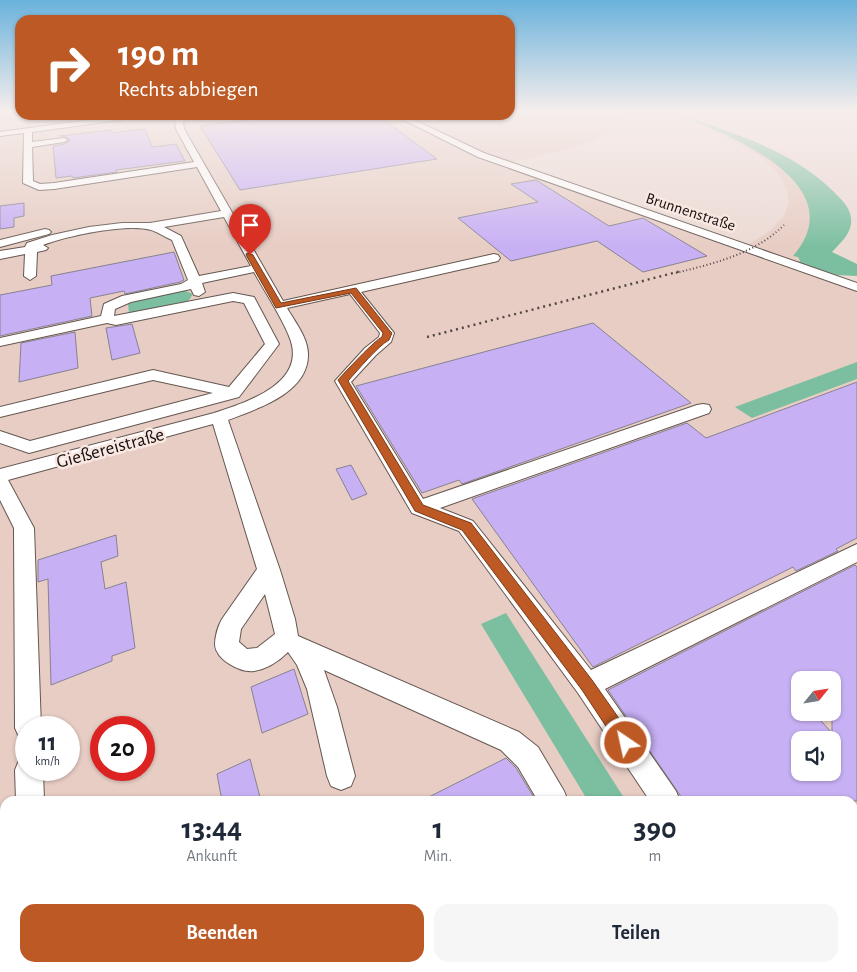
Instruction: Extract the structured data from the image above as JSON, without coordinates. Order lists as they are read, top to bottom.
{
  "streets": {
    "street": ["Brunnenstraße", "Gießereistraße"]
  },
  "north": "top right",
  "page": {
    "turn": ["190 m", "Rechts abbiegen"],
    "speed": "11 km/h",
    "limit": "20",
    "eta": [
      "13:44",
      "Ankunft",
      "1",
      "Min.",
      "390",
      "m"
    ],
    "buttons": ["Beenden", "Teilen"]
  }
}
